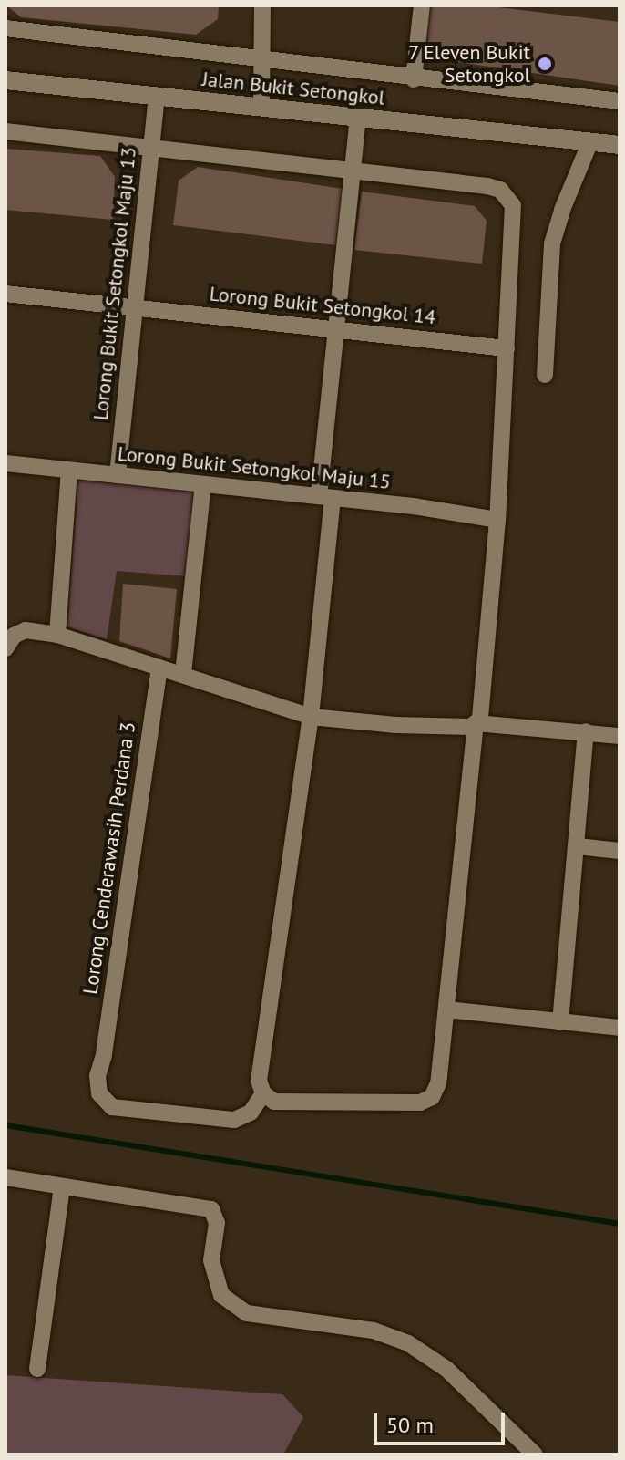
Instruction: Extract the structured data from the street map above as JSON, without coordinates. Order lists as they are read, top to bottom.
{
  "streets": {
    "street": [
      "Jalan Bukit Setongkol",
      "Lorong Bukit Setongkol Maju 13",
      "Lorong Bukit Setongkol 14",
      "Lorong Bukit Setongkol Maju 15",
      "Lorong Cenderawasih Perdana 3"
    ]
  },
  "crossings": [
    ["Jalan Bukit Setongkol", "Lorong Bukit Setongkol Maju 13"],
    ["Lorong Bukit Setongkol Maju 13", "Lorong Bukit Setongkol 14"],
    ["Lorong Bukit Setongkol Maju 13", "Lorong Bukit Setongkol Maju 15"]
  ],
  "places": ["7 Eleven Bukit Setongkol"],
  "scale_bar": "50 m"
}
